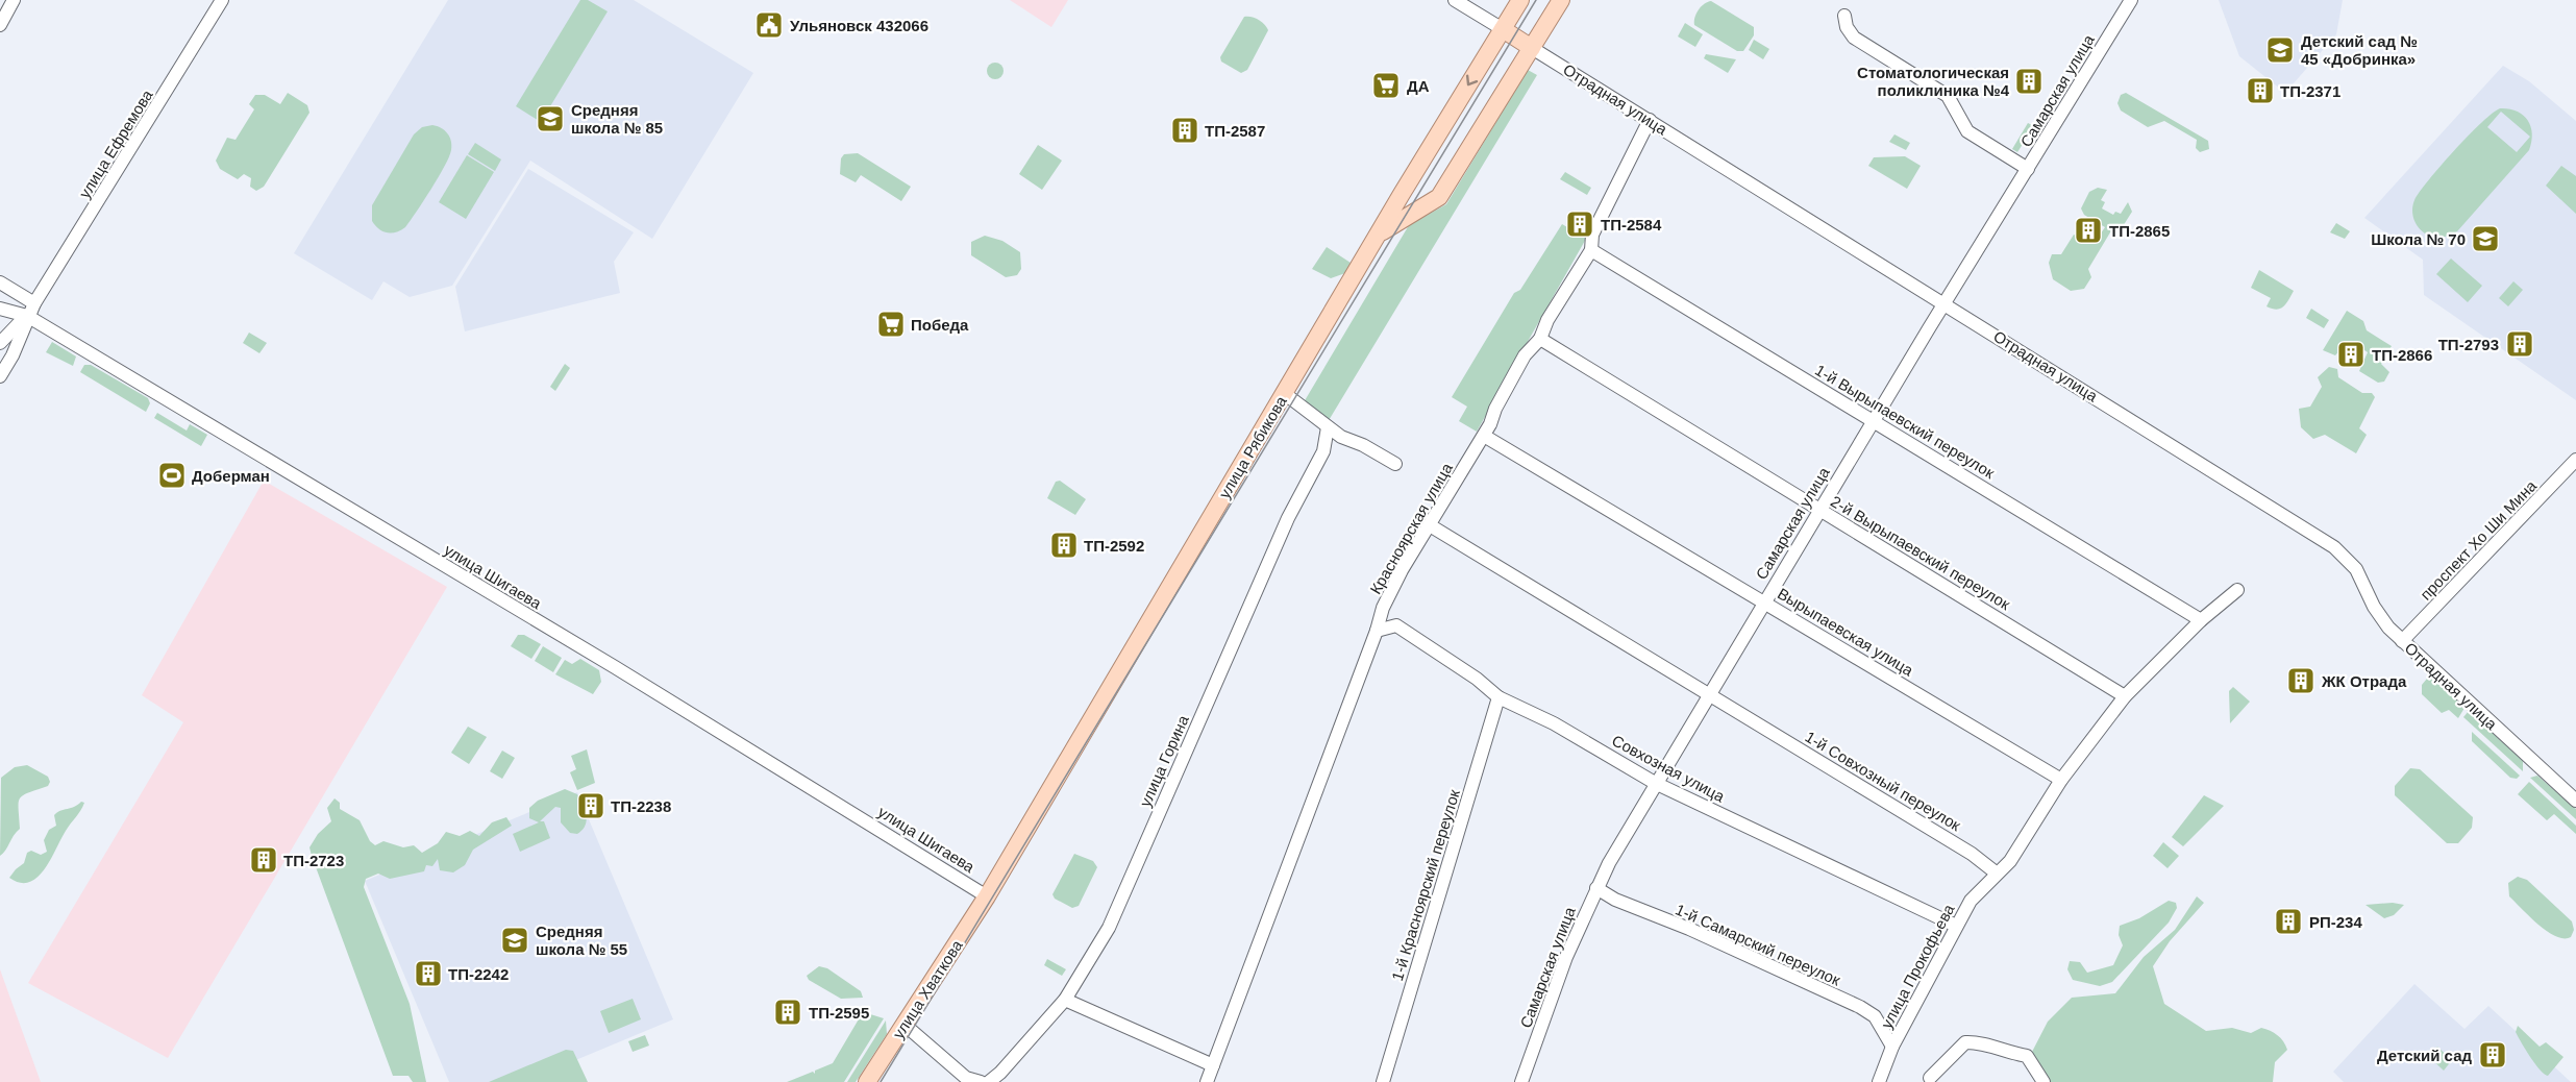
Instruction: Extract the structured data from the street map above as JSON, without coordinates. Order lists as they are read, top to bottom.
{
  "streets": {
    "main road": ["Отрадная улица", "улица Рябикова", "улица Хваткова"],
    "street": [
      "Самарская улица",
      "улица Ефремова",
      "1-й Вырыпаевский переулок",
      "Красноярская улица",
      "проспект Хо Ши Мина",
      "2-й Вырыпаевский переулок",
      "улица Шигаева",
      "Вырыпаевская улица",
      "улица Горина",
      "Совхозная улица",
      "1-й Совхозный переулок",
      "1-й Красноярский переулок",
      "1-й Самарский переулок",
      "улица Прокофьева"
    ]
  },
  "crossings": [
    ["Самарская улица", "Отрадная улица"],
    ["Самарская улица", "1-й Вырыпаевский переулок"],
    ["Самарская улица", "2-й Вырыпаевский переулок"],
    ["Самарская улица", "Вырыпаевская улица"],
    ["Самарская улица", "Совхозная улица"],
    ["Самарская улица", "1-й Совхозный переулок"],
    ["Самарская улица", "1-й Самарский переулок"],
    ["Отрадная улица", "улица Рябикова"],
    ["Отрадная улица", "Красноярская улица"],
    ["Отрадная улица", "проспект Хо Ши Мина"],
    ["1-й Вырыпаевский переулок", "Красноярская улица"],
    ["улица Рябикова", "улица Шигаева"],
    ["улица Рябикова", "улица Хваткова"],
    ["Красноярская улица", "2-й Вырыпаевский переулок"],
    ["Красноярская улица", "Вырыпаевская улица"],
    ["Красноярская улица", "1-й Совхозный переулок"],
    ["улица Шигаева", "улица Хваткова"],
    ["Совхозная улица", "1-й Красноярский переулок"],
    ["Совхозная улица", "улица Прокофьева"],
    ["1-й Совхозный переулок", "улица Прокофьева"],
    ["1-й Самарский переулок", "улица Прокофьева"]
  ],
  "places": {
    "public building": ["Ульяновск 432066"],
    "school or university": [
      "Детский сад № 45 «Добринка»",
      "Средняя школа № 85",
      "Школа № 70",
      "Средняя школа № 55"
    ],
    "building": [
      "Стоматологическая поликлиника №4",
      "ТП-2371",
      "ТП-2587",
      "ТП-2584",
      "ТП-2865",
      "ТП-2793",
      "ТП-2866",
      "ТП-2592",
      "ЖК Отрада",
      "ТП-2238",
      "ТП-2723",
      "РП-234",
      "ТП-2242",
      "ТП-2595",
      "Детский сад"
    ],
    "supermarket": ["ДА", "Победа"],
    "sports": ["Доберман"]
  }
}
